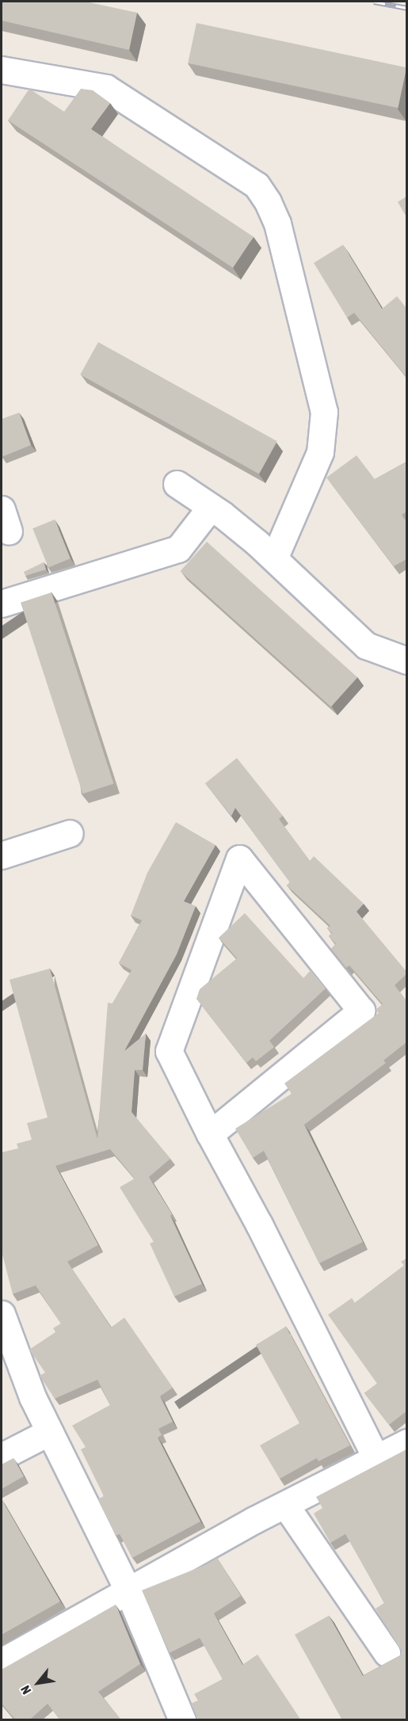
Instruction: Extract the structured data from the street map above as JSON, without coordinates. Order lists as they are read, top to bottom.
{
  "north": "bottom left"
}
